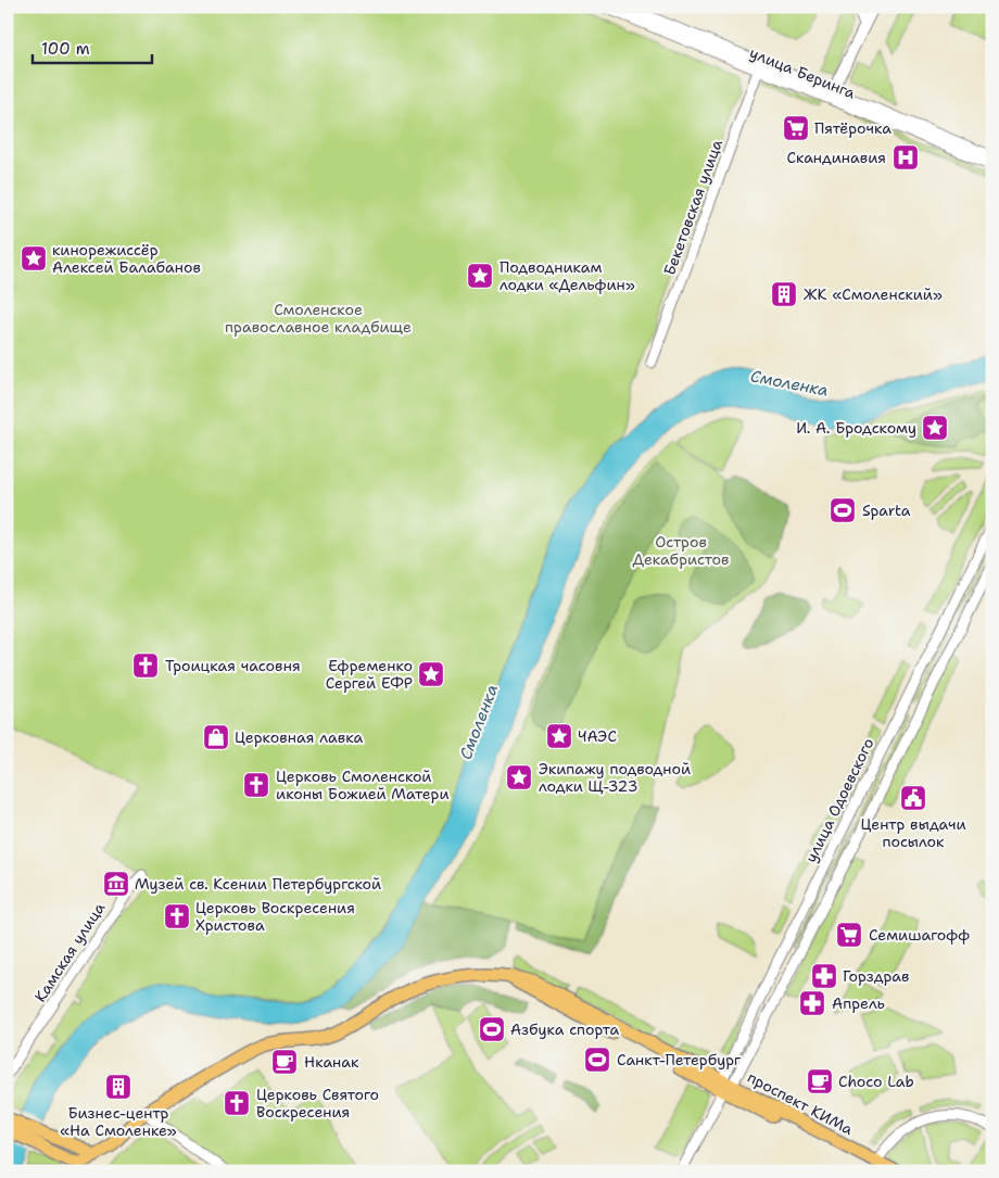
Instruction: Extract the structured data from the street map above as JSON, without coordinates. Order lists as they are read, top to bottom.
{
  "streets": {
    "main road": ["проспект КИМа"],
    "street": [
      "улица Беринга",
      "Бекетовская улица",
      "улица Одоевского",
      "Камская улица"
    ]
  },
  "crossings": [
    ["улица Беринга", "Бекетовская улица"],
    ["улица Одоевского", "проспект КИМа"]
  ],
  "water": ["Смоленка"],
  "parks": ["Смоленское православное кладбище", "Остров Декабристов"],
  "places": {
    "supermarket": ["Пятёрочка", "Семишагофф"],
    "hospital": ["Скандинавия"],
    "place": [
      "кинорежиссёр Алексей Балабанов",
      "Подводникам лодки «Дельфин»",
      "И. А. Бродскому",
      "Ефременко Сергей ЕФР",
      "ЧАЭС",
      "Экипажу подводной лодки Щ-323"
    ],
    "building": ["ЖК «Смоленский»", "Бизнес-центр «На Смоленке»"],
    "sports": ["Sparta", "Азбука спорта", "Санкт-Петербург"],
    "church": [
      "Троицкая часовня",
      "Церковь Смоленской иконы Божией Матери",
      "Церковь Воскресения Христова",
      "Церковь Святого Воскресения"
    ],
    "shop": ["Церковная лавка"],
    "public building": ["Центр выдачи посылок"],
    "museum": ["Музей св. Ксении Петербургской"],
    "pharmacy": ["Горздрав", "Апрель"],
    "cafe": ["Нканак", "Choco Lab"]
  },
  "scale_bar": "100 m"
}
